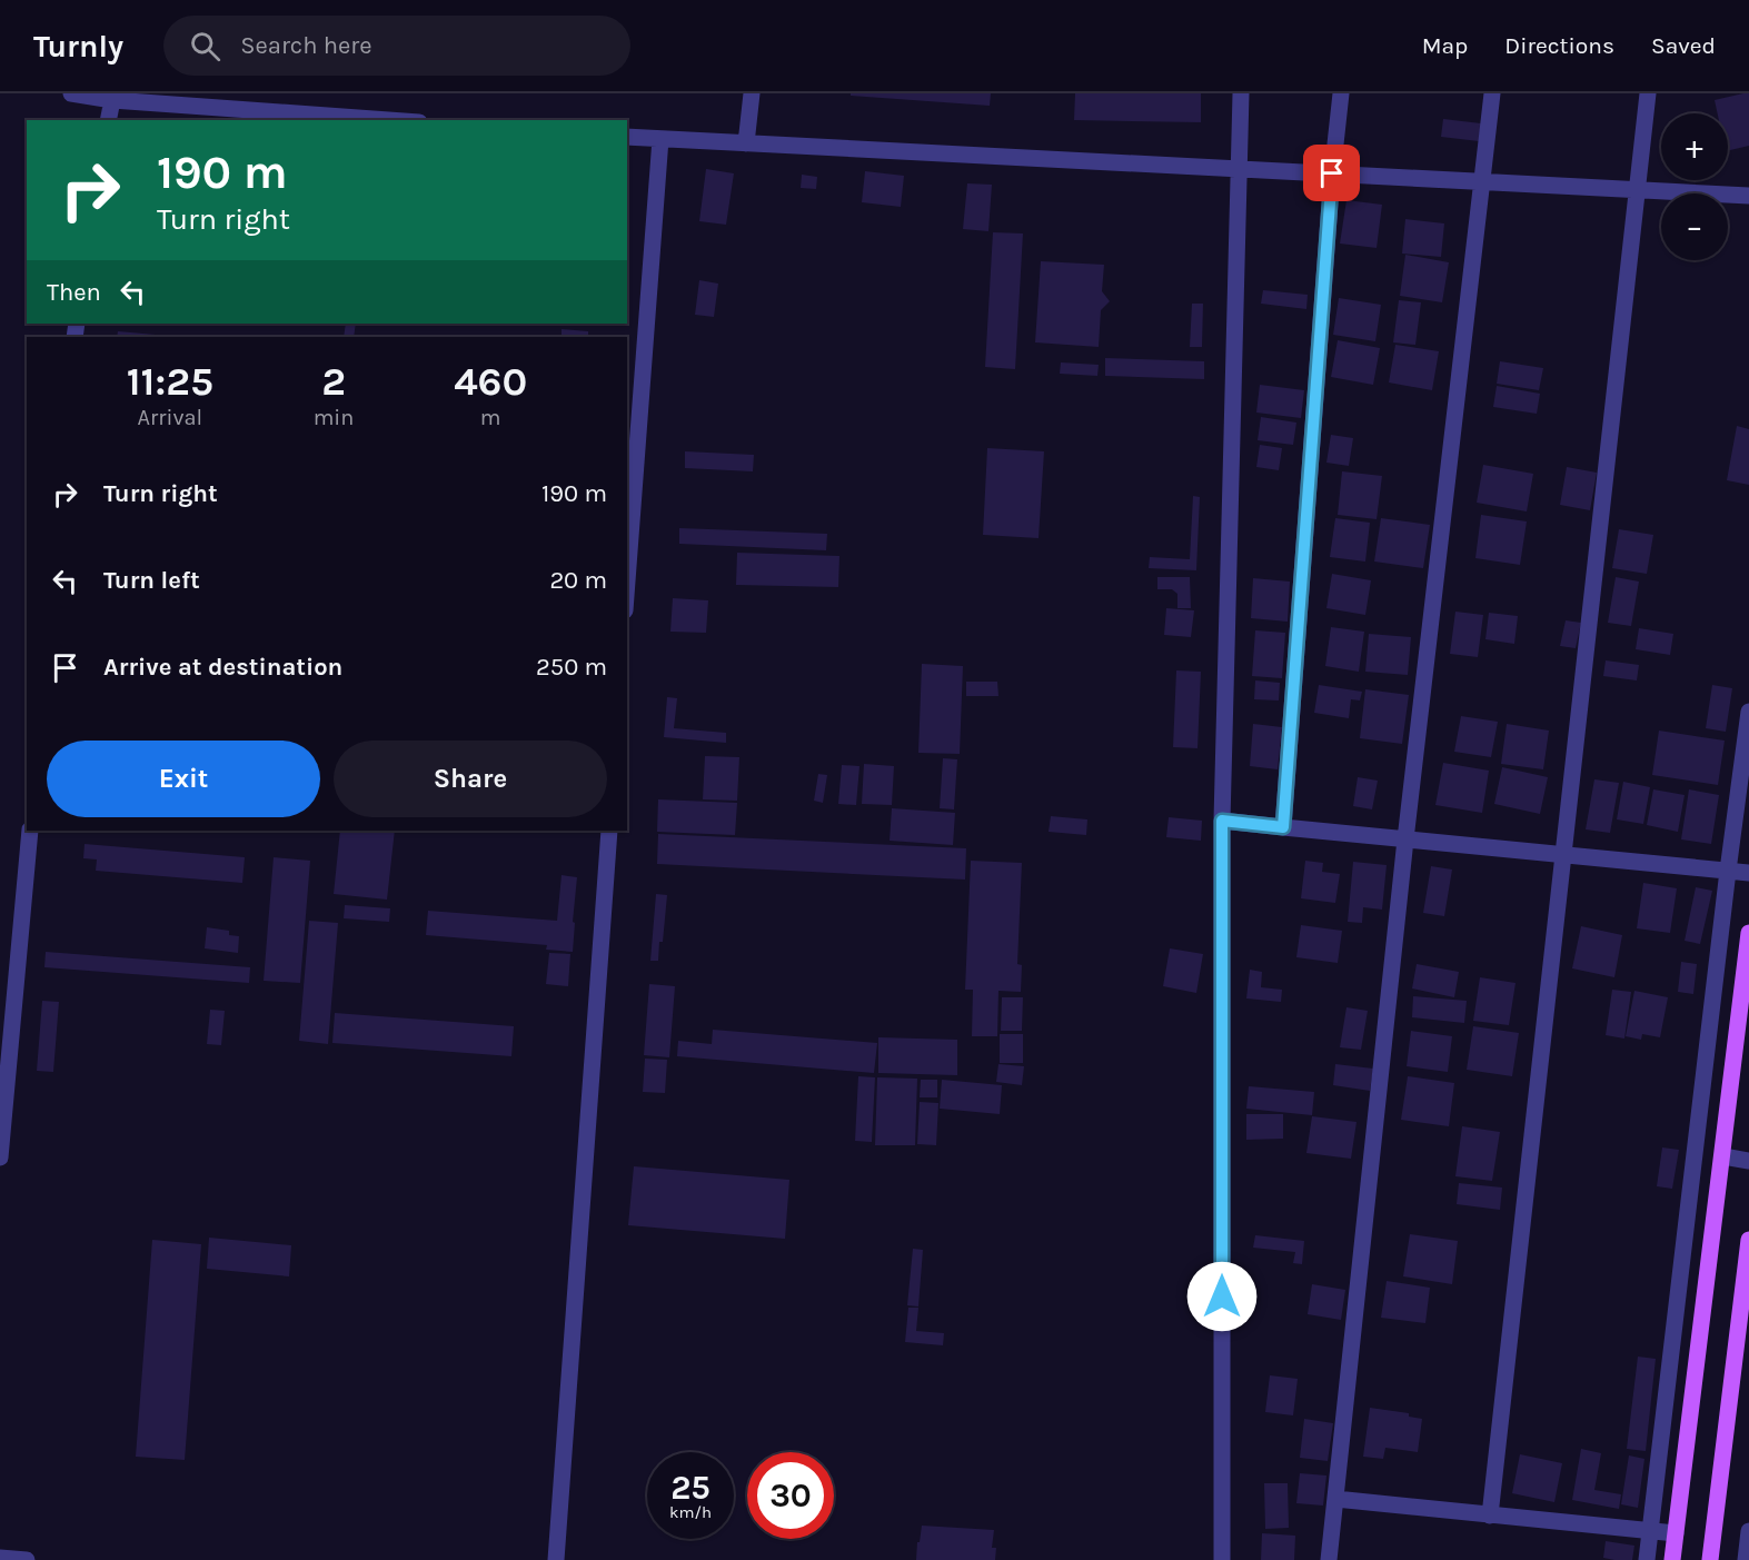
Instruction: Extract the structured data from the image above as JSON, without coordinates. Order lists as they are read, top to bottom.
{
  "page": {
    "header": "Turnly",
    "search": "Search here",
    "nav": ["Map", "Directions", "Saved"],
    "map_buttons": ["+", "−"],
    "turn": ["190 m", "Turn right"],
    "then": "Then",
    "eta": [
      "11:25",
      "Arrival",
      "2",
      "min",
      "460",
      "m"
    ],
    "list": [
      {
        "name": "Turn right",
        "value": "190 m"
      },
      {
        "name": "Turn left",
        "value": "20 m"
      },
      {
        "name": "Arrive at destination",
        "value": "250 m"
      }
    ],
    "buttons": ["Exit", "Share"],
    "speed": "25 km/h",
    "limit": "30"
  }
}
